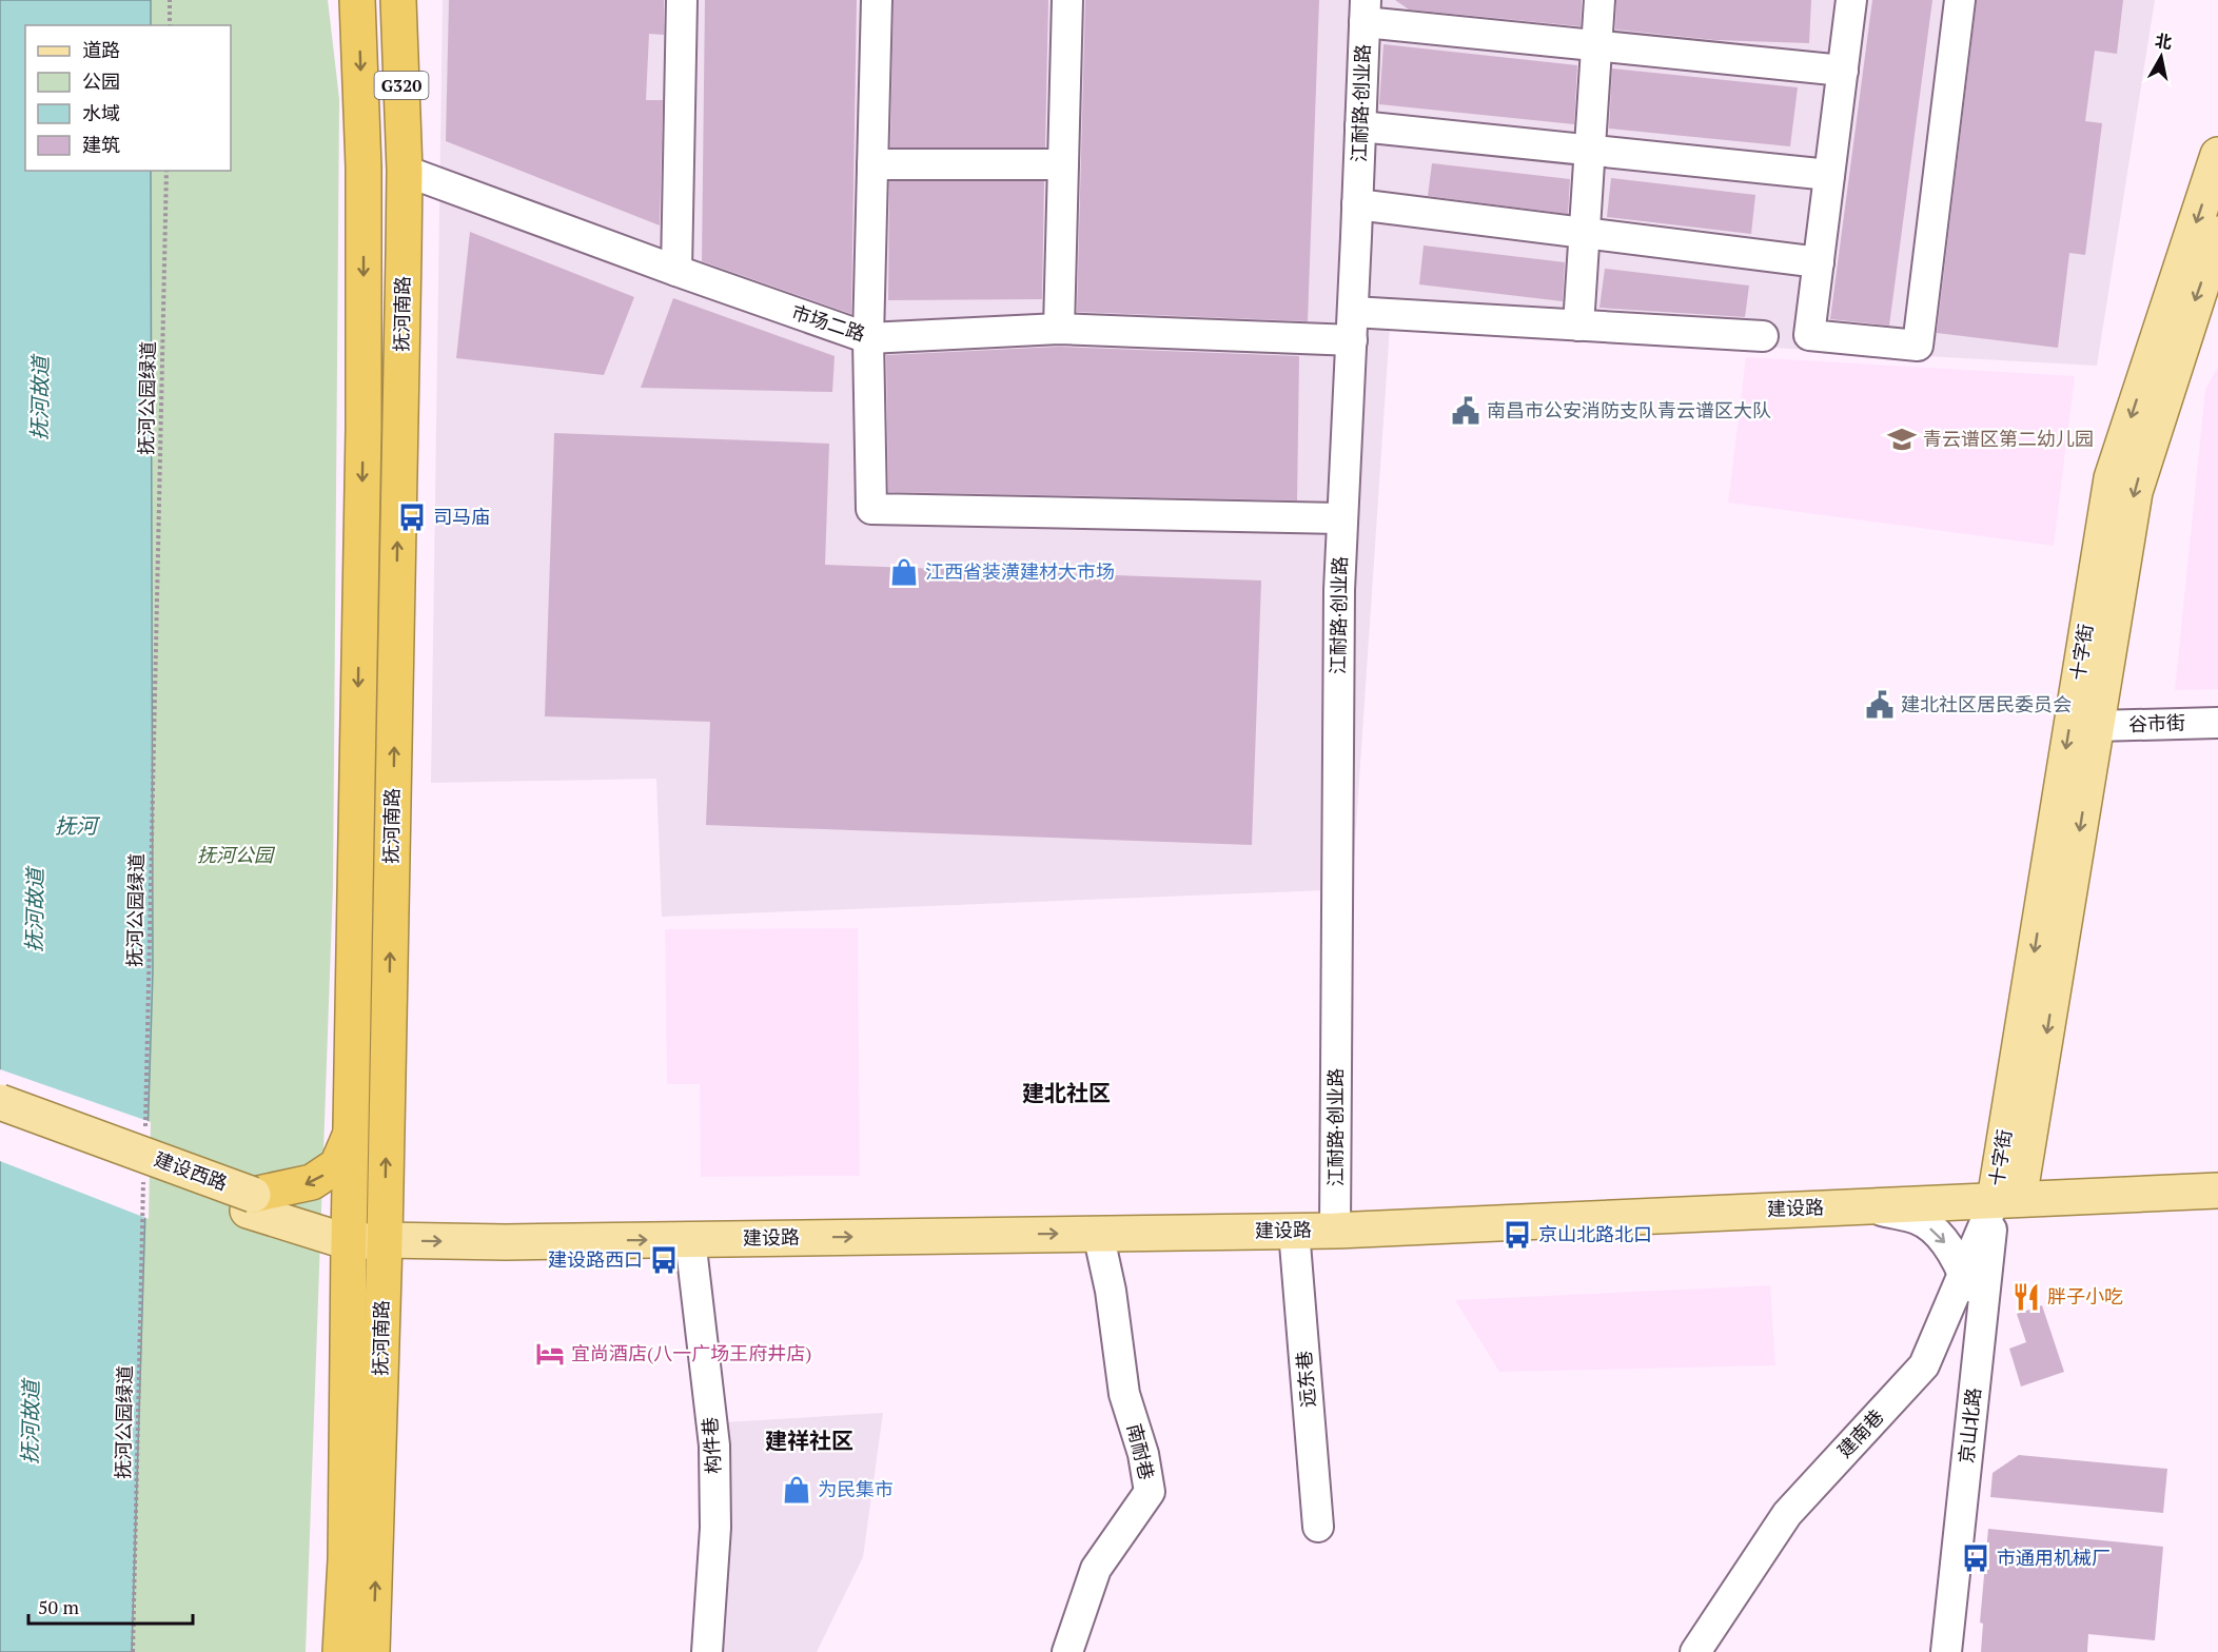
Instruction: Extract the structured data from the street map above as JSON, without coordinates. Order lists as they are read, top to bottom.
{
  "streets": {
    "highway": ["G320", "抚河南路"],
    "main road": ["十字街", "建设西路", "建设路"],
    "street": [
      "江耐路·创业路",
      "市场二路",
      "谷市街",
      "远东巷",
      "京山北路",
      "建南巷",
      "构件巷",
      "南耐巷"
    ],
    "path": ["抚河公园绿道"]
  },
  "crossings": [
    ["江耐路·创业路", "市场二路"],
    ["江耐路·创业路", "建设路"],
    ["抚河南路", "市场二路"],
    ["抚河南路", "建设西路"],
    ["抚河南路", "建设路"],
    ["十字街", "谷市街"],
    ["十字街", "建设路"],
    ["十字街", "京山北路"],
    ["十字街", "建南巷"],
    ["建设西路", "建设路"],
    ["建设路", "远东巷"],
    ["建设路", "京山北路"],
    ["建设路", "建南巷"],
    ["建设路", "构件巷"],
    ["建设路", "南耐巷"],
    ["京山北路", "建南巷"]
  ],
  "one_way": ["十字街", "建设路"],
  "districts": ["建北社区", "建祥社区"],
  "water": ["抚河故道", "抚河"],
  "parks": ["抚河公园"],
  "places": {
    "public building": ["南昌市公安消防支队青云谱区大队", "建北社区居民委员会"],
    "school or university": ["青云谱区第二幼儿园"],
    "bus stop": [
      "司马庙",
      "京山北路北口",
      "建设路西口",
      "市通用机械厂"
    ],
    "shop": ["江西省装潢建材大市场", "为民集市"],
    "restaurant": ["胖子小吃"],
    "hotel": ["宜尚酒店(八一广场王府井店)"]
  },
  "legend": [
    "道路",
    "公园",
    "水域",
    "建筑"
  ],
  "scale_bar": "50 m",
  "north": "top"
}
